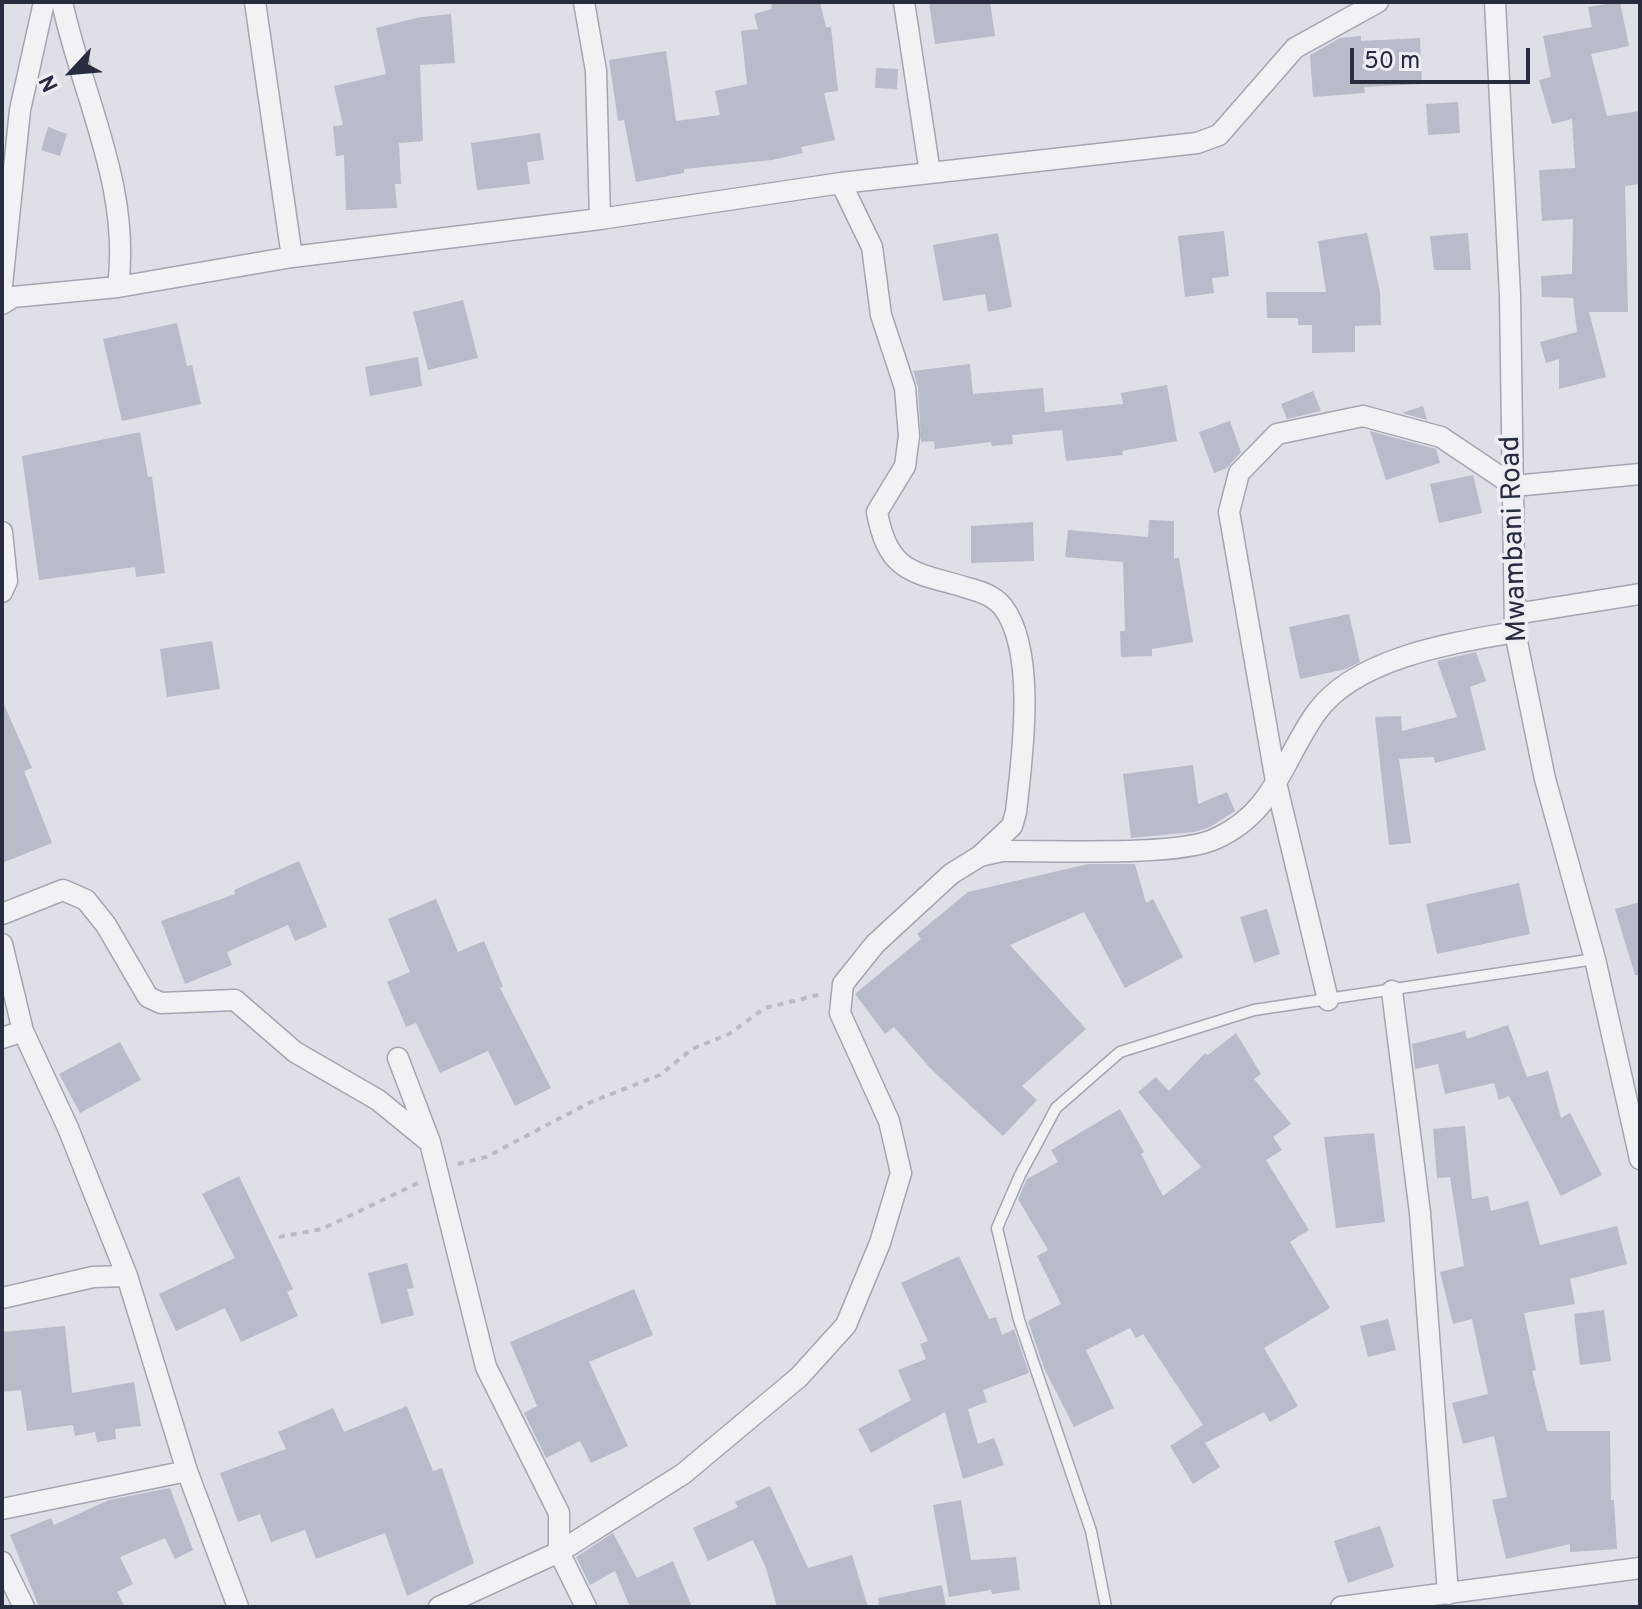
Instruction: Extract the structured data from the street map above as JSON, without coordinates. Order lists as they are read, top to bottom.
{
  "streets": {
    "street": ["Mwambani Road"]
  },
  "scale_bar": "50 m",
  "north": "bottom left"
}
